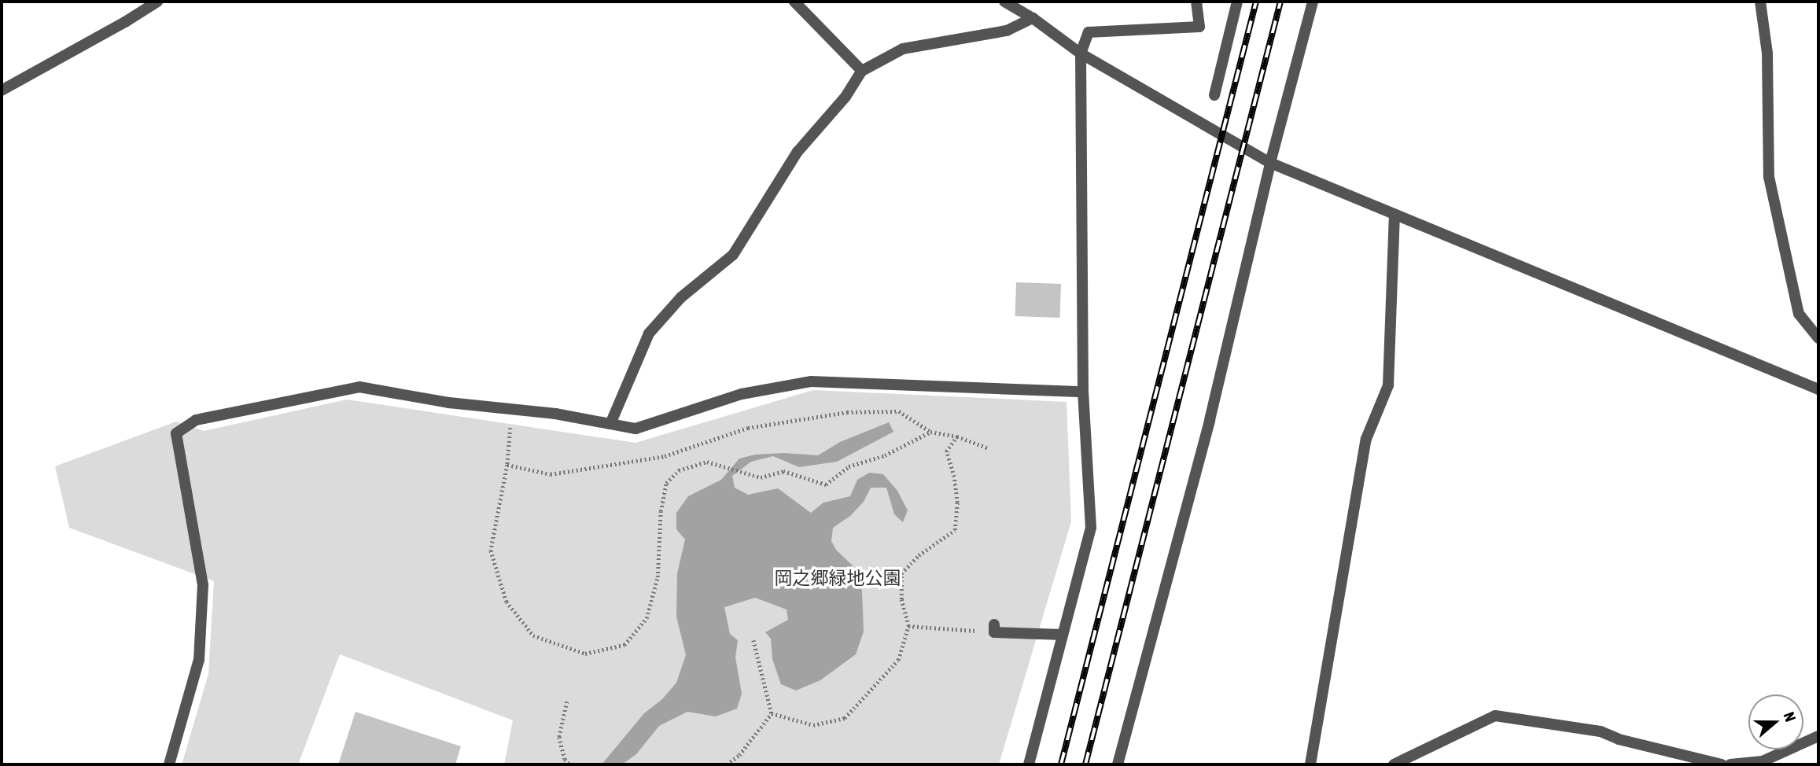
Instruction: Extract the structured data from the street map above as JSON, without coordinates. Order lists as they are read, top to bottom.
{
  "parks": ["岡之郷緑地公園"],
  "north": "right"
}
